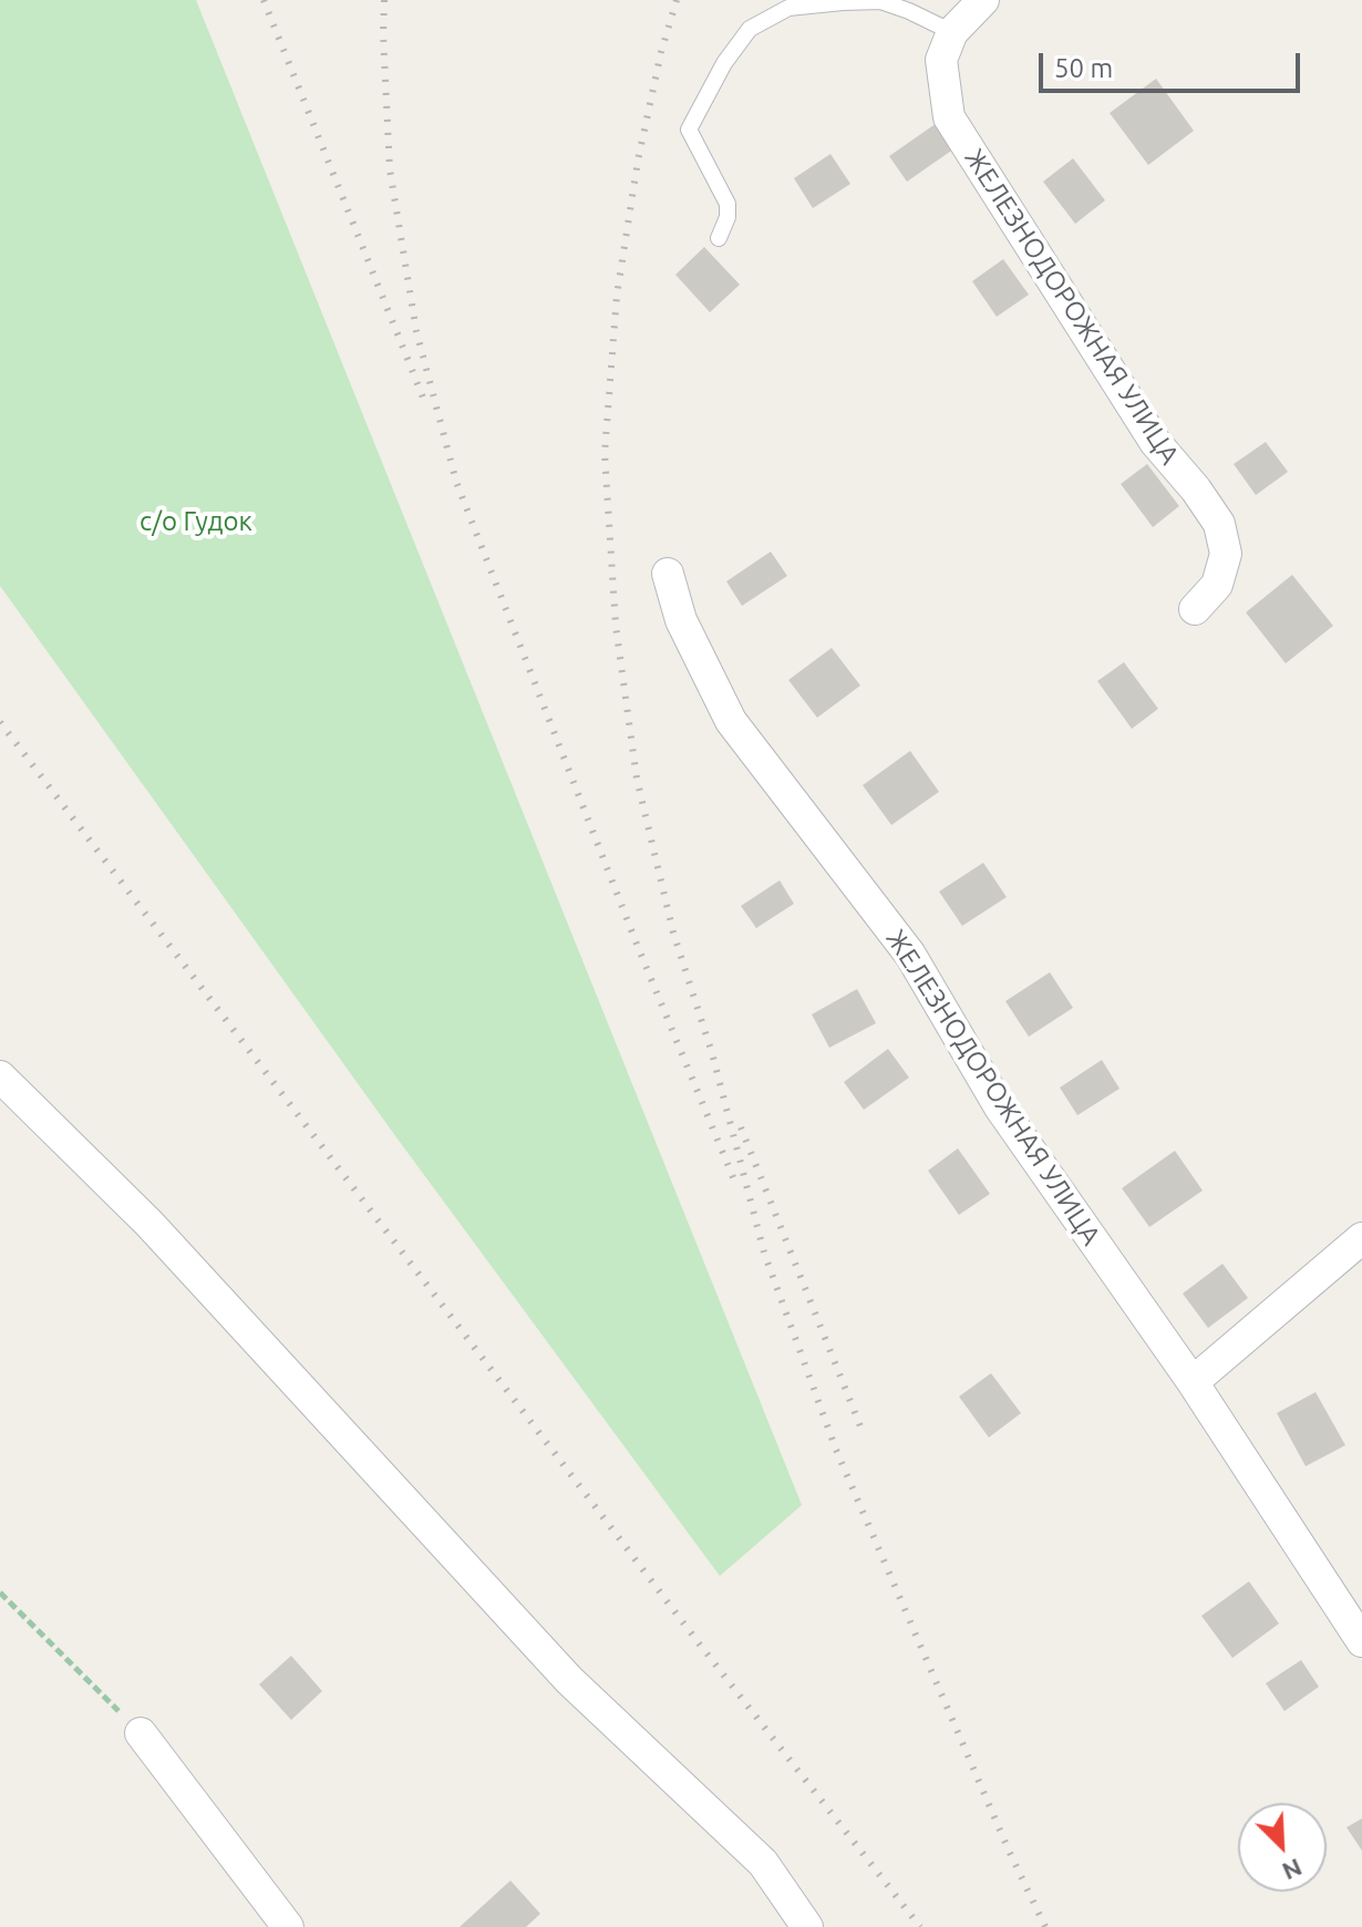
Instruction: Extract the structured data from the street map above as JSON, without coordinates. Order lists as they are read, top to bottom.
{
  "streets": {
    "street": ["ЖЕЛЕЗНОДОРОЖНАЯ УЛИЦА"]
  },
  "parks": ["с/о Гудок"],
  "scale_bar": "50 m",
  "north": "bottom right"
}
